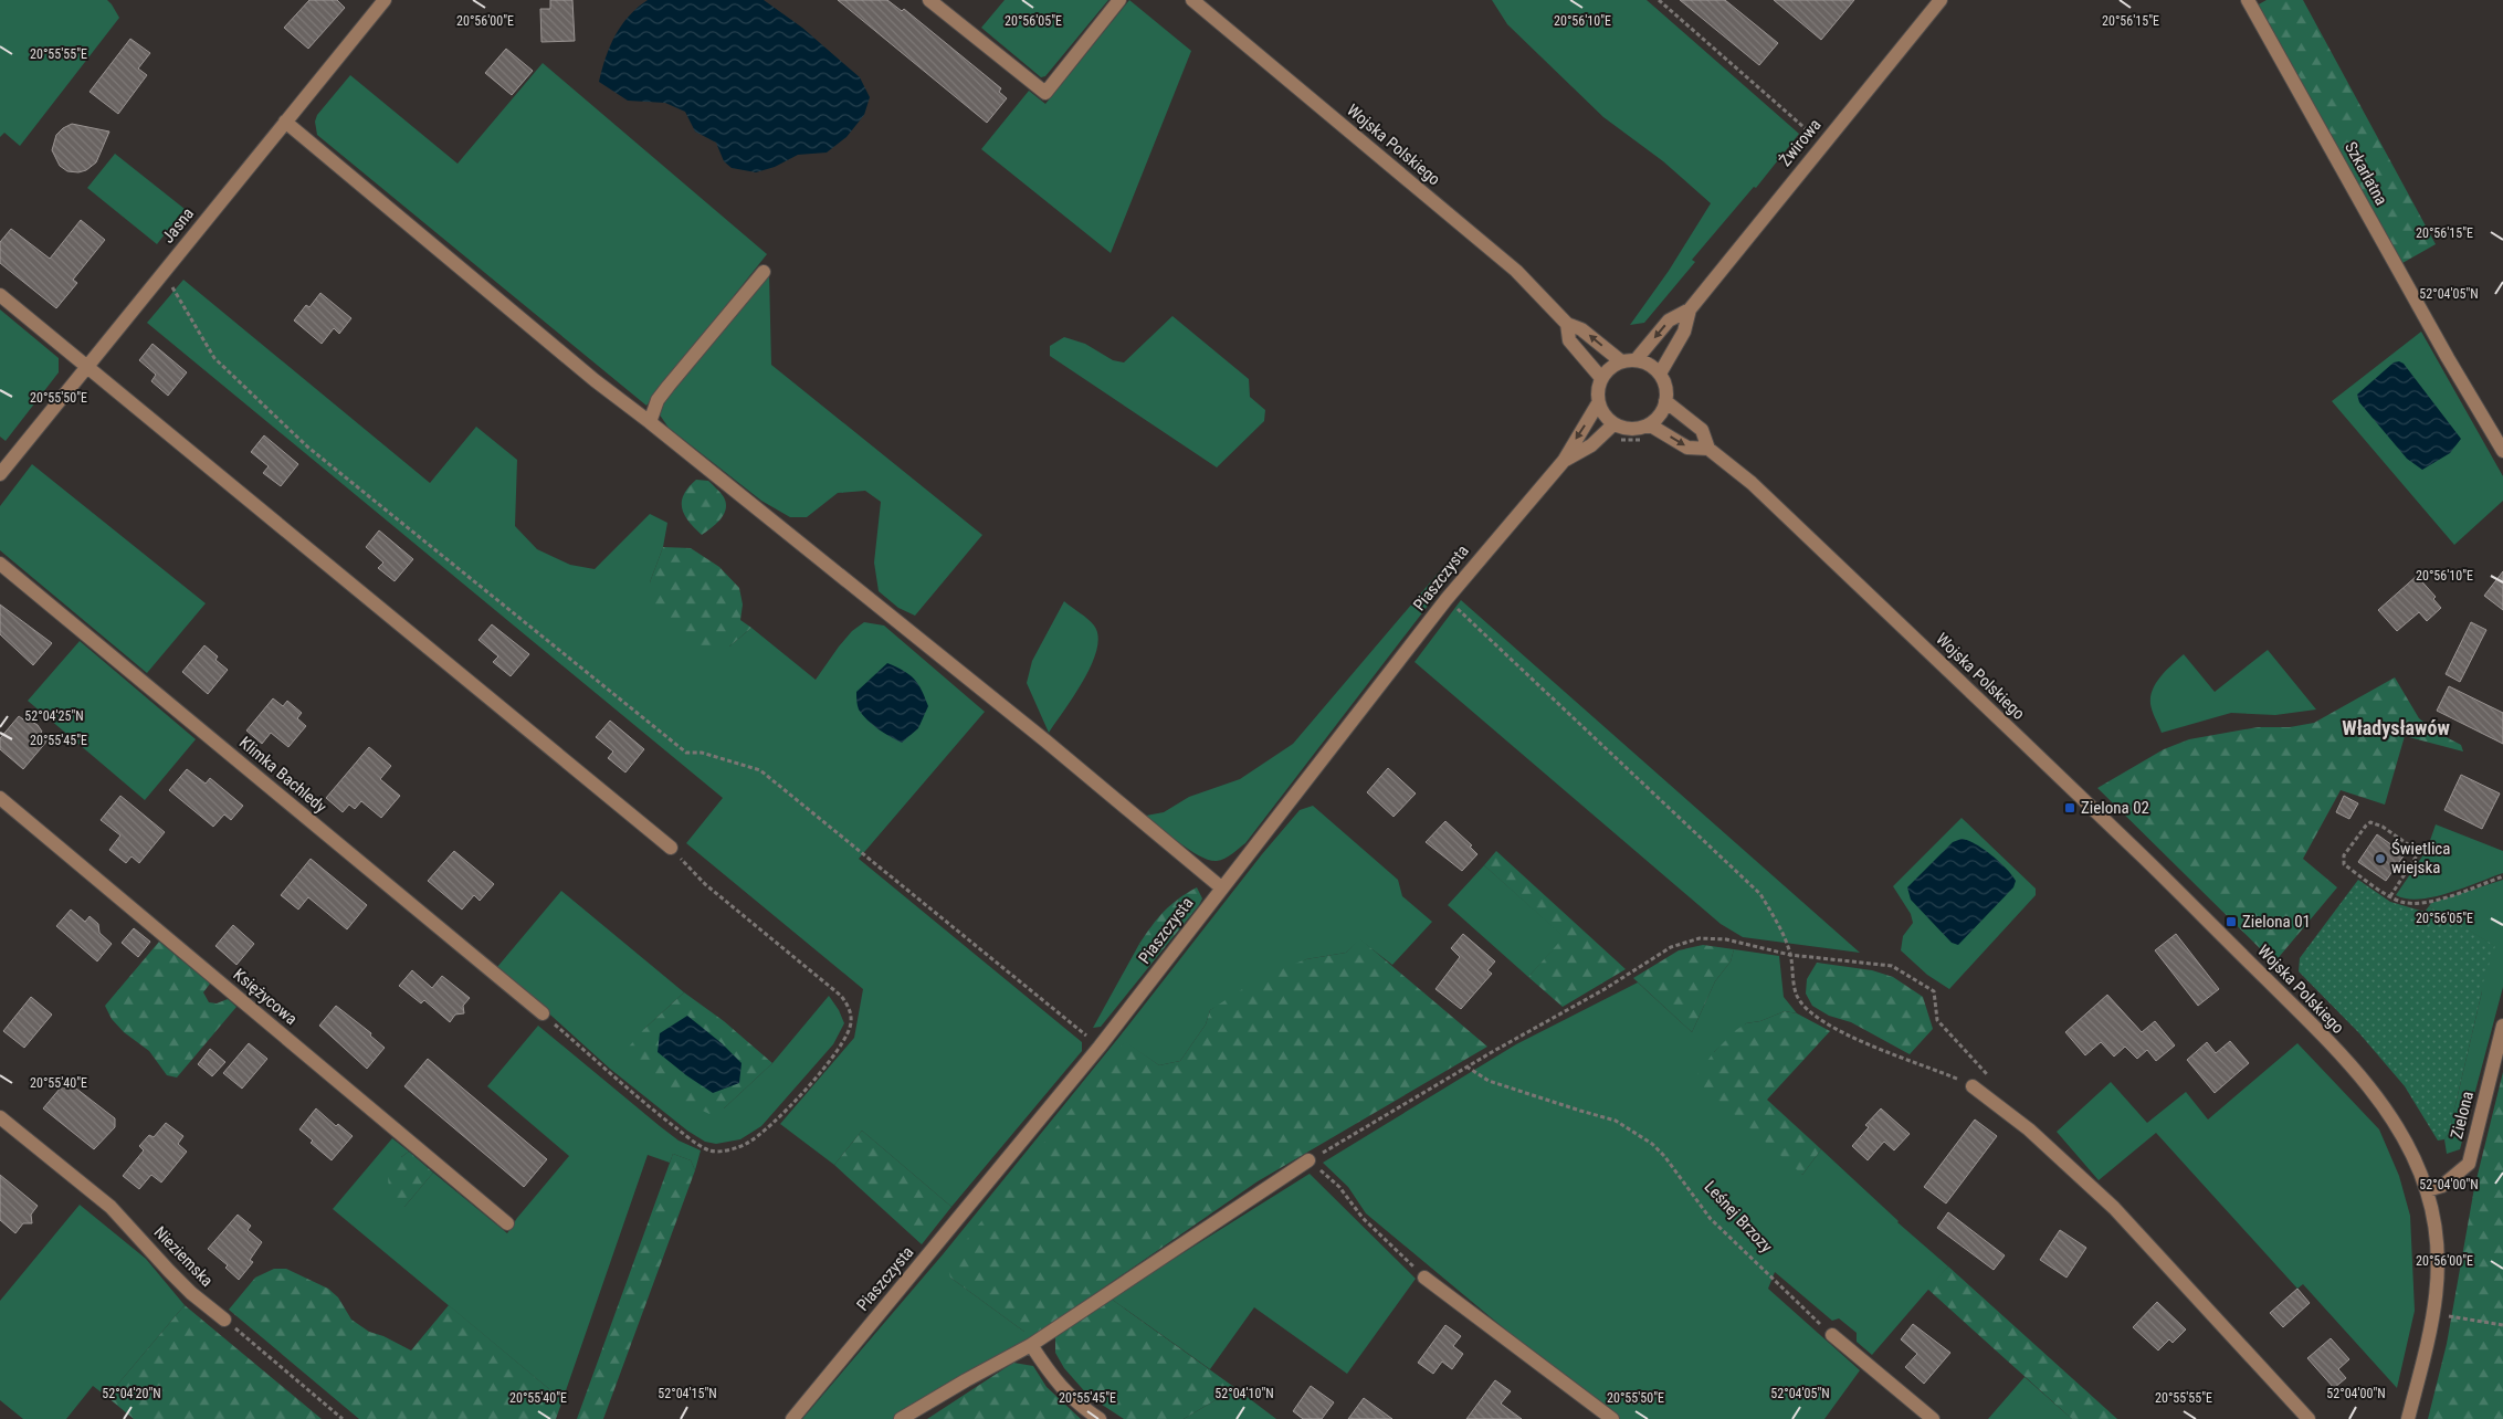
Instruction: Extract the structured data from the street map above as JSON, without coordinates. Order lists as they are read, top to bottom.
{
  "streets": {
    "street": [
      "Żwirowa",
      "Wojska Polskiego",
      "Szkarłatna",
      "Jasna",
      "Piaszczysta",
      "Klimka Bachledy",
      "Księżycowa",
      "Zielona",
      "Nieziemska"
    ],
    "path": ["Leśnej Brzozy"]
  },
  "crossings": [
    ["Żwirowa", "Wojska Polskiego"],
    ["Żwirowa", "Piaszczysta"],
    ["Wojska Polskiego", "Piaszczysta"],
    ["Wojska Polskiego", "Zielona"]
  ],
  "districts": ["Władysławów"],
  "places": {
    "transit": ["Zielona 02", "Zielona 01"],
    "other": ["Świetlica wiejska"]
  },
  "coordinates": [
    "20°56'10\"E",
    "20°56'15\"E",
    "20°56'00\"E",
    "20°56'05\"E",
    "20°55'55\"E",
    "52°04'05\"N",
    "20°55'50\"E",
    "52°04'25\"N",
    "20°55'45\"E",
    "20°55'40\"E",
    "52°04'00\"N",
    "52°04'20\"N",
    "52°04'15\"N",
    "52°04'10\"N"
  ]
}
